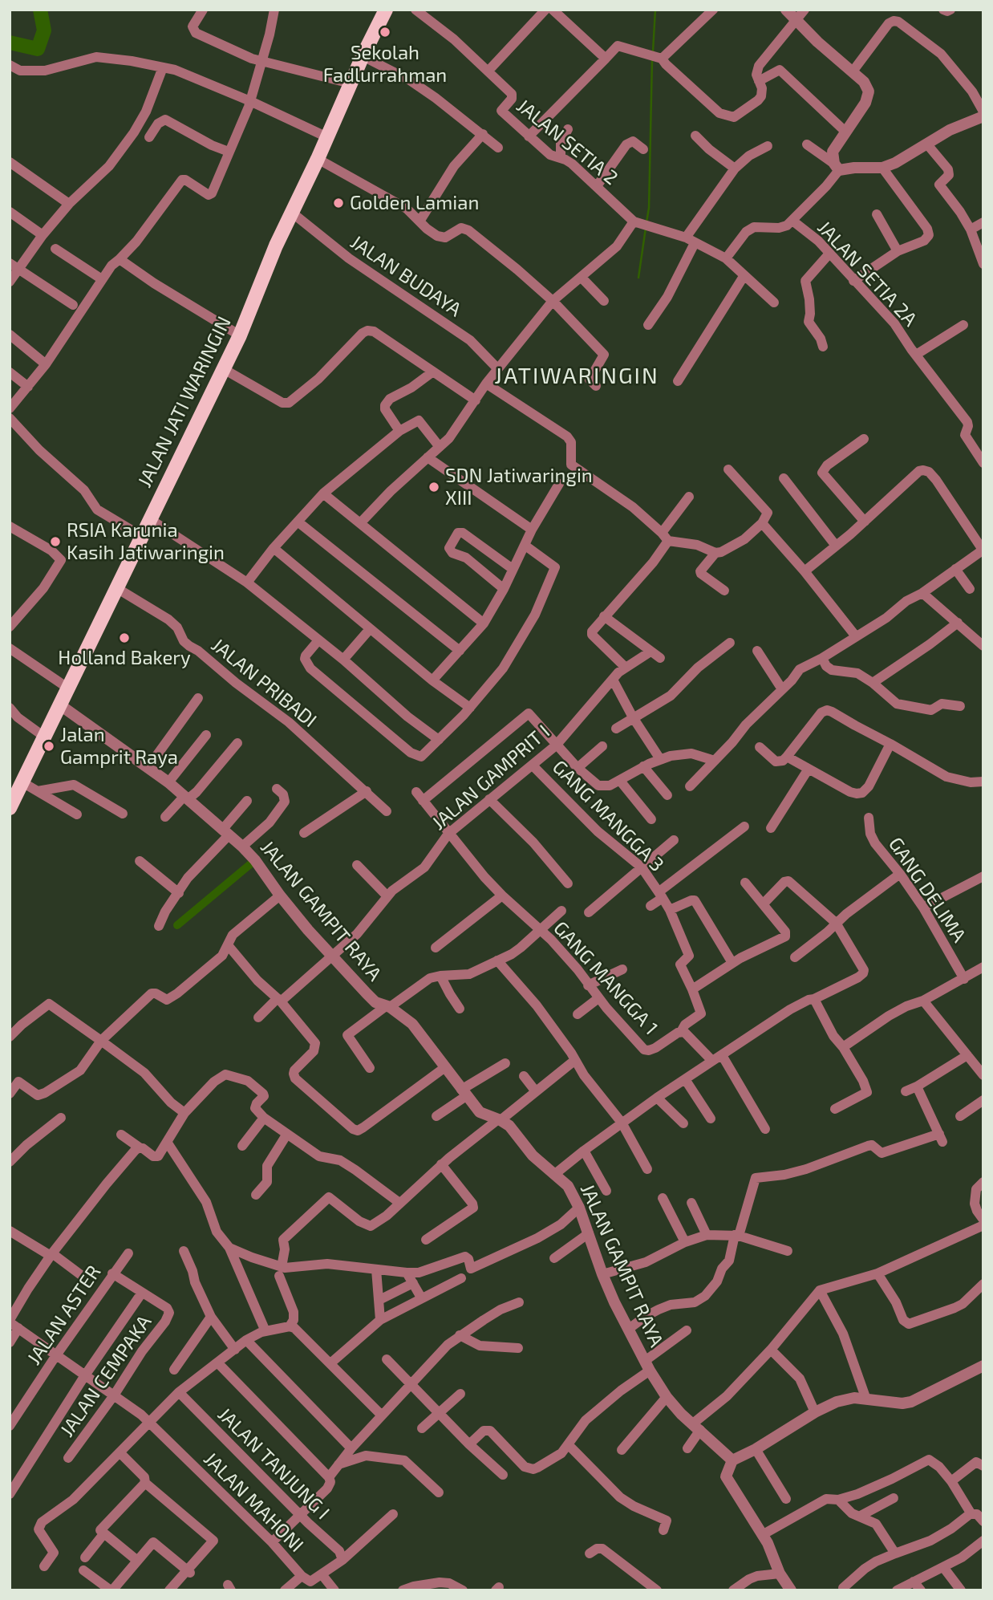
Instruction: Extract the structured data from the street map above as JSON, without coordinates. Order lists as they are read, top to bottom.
{
  "streets": {
    "main road": ["JALAN JATI WARINGIN"],
    "street": [
      "JALAN SETIA 2",
      "JALAN SETIA 2A",
      "JALAN BUDAYA",
      "JALAN PRIBADI",
      "JALAN GAMPRIT I",
      "GANG MANGGA 3",
      "GANG DELIMA",
      "JALAN GAMPIT RAYA",
      "GANG MANGGA 1",
      "JALAN ASTER",
      "JALAN CEMPAKA",
      "JALAN TANJUNG I",
      "JALAN MAHONI"
    ]
  },
  "crossings": [
    ["JALAN BUDAYA", "JALAN JATI WARINGIN"],
    ["JALAN JATI WARINGIN", "JALAN PRIBADI"],
    ["JALAN JATI WARINGIN", "JALAN GAMPIT RAYA"],
    ["JALAN GAMPRIT I", "GANG MANGGA 3"],
    ["JALAN GAMPRIT I", "JALAN GAMPIT RAYA"],
    ["JALAN GAMPRIT I", "GANG MANGGA 1"],
    ["JALAN ASTER", "JALAN MAHONI"],
    ["JALAN CEMPAKA", "JALAN MAHONI"]
  ],
  "districts": ["JATIWARINGIN"],
  "places": [
    "Sekolah Fadlurrahman",
    "Golden Lamian",
    "SDN Jatiwaringin XIII",
    "RSIA Karunia Kasih Jatiwaringin",
    "Holland Bakery",
    "Jalan Gamprit Raya"
  ]
}
